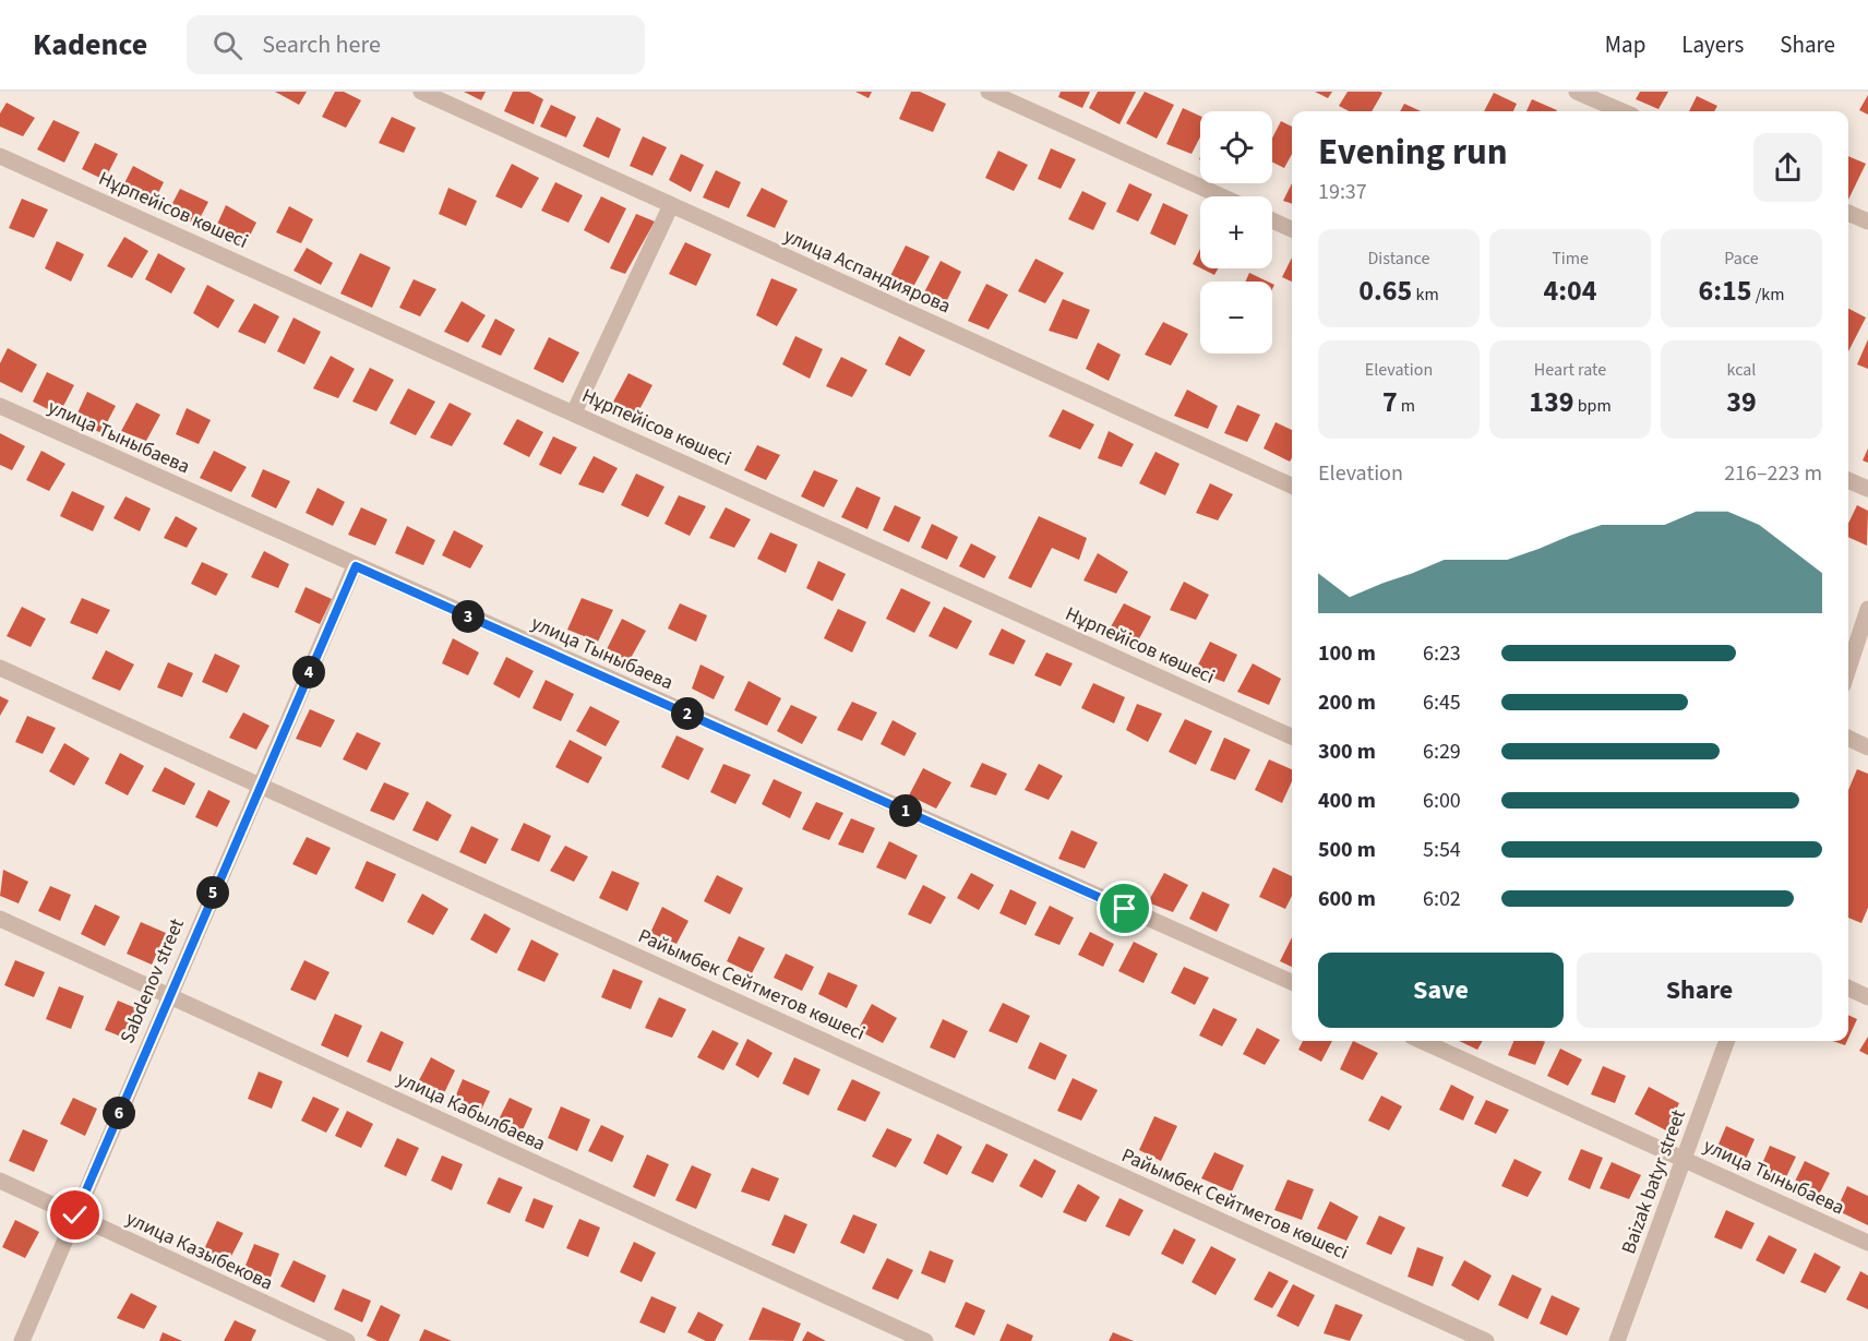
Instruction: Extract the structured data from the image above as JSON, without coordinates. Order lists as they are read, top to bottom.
{
  "streets": {
    "street": [
      "Нұрпейісов көшесі",
      "улица Аспандиярова",
      "улица Тыныбаева",
      "Sabdenov street",
      "Райымбек Сейтметов көшесі",
      "улица Кабылбаева",
      "Baizak batyr street",
      "улица Казыбекова"
    ]
  },
  "crossings": [
    ["улица Тыныбаева", "Sabdenov street"],
    ["улица Тыныбаева", "Baizak batyr street"],
    ["Sabdenov street", "Райымбек Сейтметов көшесі"],
    ["Sabdenov street", "улица Кабылбаева"],
    ["Sabdenov street", "улица Казыбекова"]
  ],
  "page": {
    "header": "Kadence",
    "search": "Search here",
    "nav": ["Map", "Layers", "Share"],
    "map_buttons": ["+", "−"],
    "heading": ["Evening run", "19:37"],
    "stats": [
      ["Distance", "0.65 km"],
      ["Time", "4:04"],
      ["Pace", "6:15 /km"],
      ["Elevation", "7 m"],
      ["Heart rate", "139 bpm"],
      ["kcal", "39"]
    ],
    "chart": ["Elevation", "216–223 m"],
    "pins": [
      "3",
      "4",
      "2",
      "1",
      "5",
      "6"
    ],
    "list": [
      {
        "name": "100 m",
        "note": "6:23"
      },
      {
        "name": "200 m",
        "note": "6:45"
      },
      {
        "name": "300 m",
        "note": "6:29"
      },
      {
        "name": "400 m",
        "note": "6:00"
      },
      {
        "name": "500 m",
        "note": "5:54"
      },
      {
        "name": "600 m",
        "note": "6:02"
      }
    ],
    "buttons": ["Save", "Share"]
  }
}
